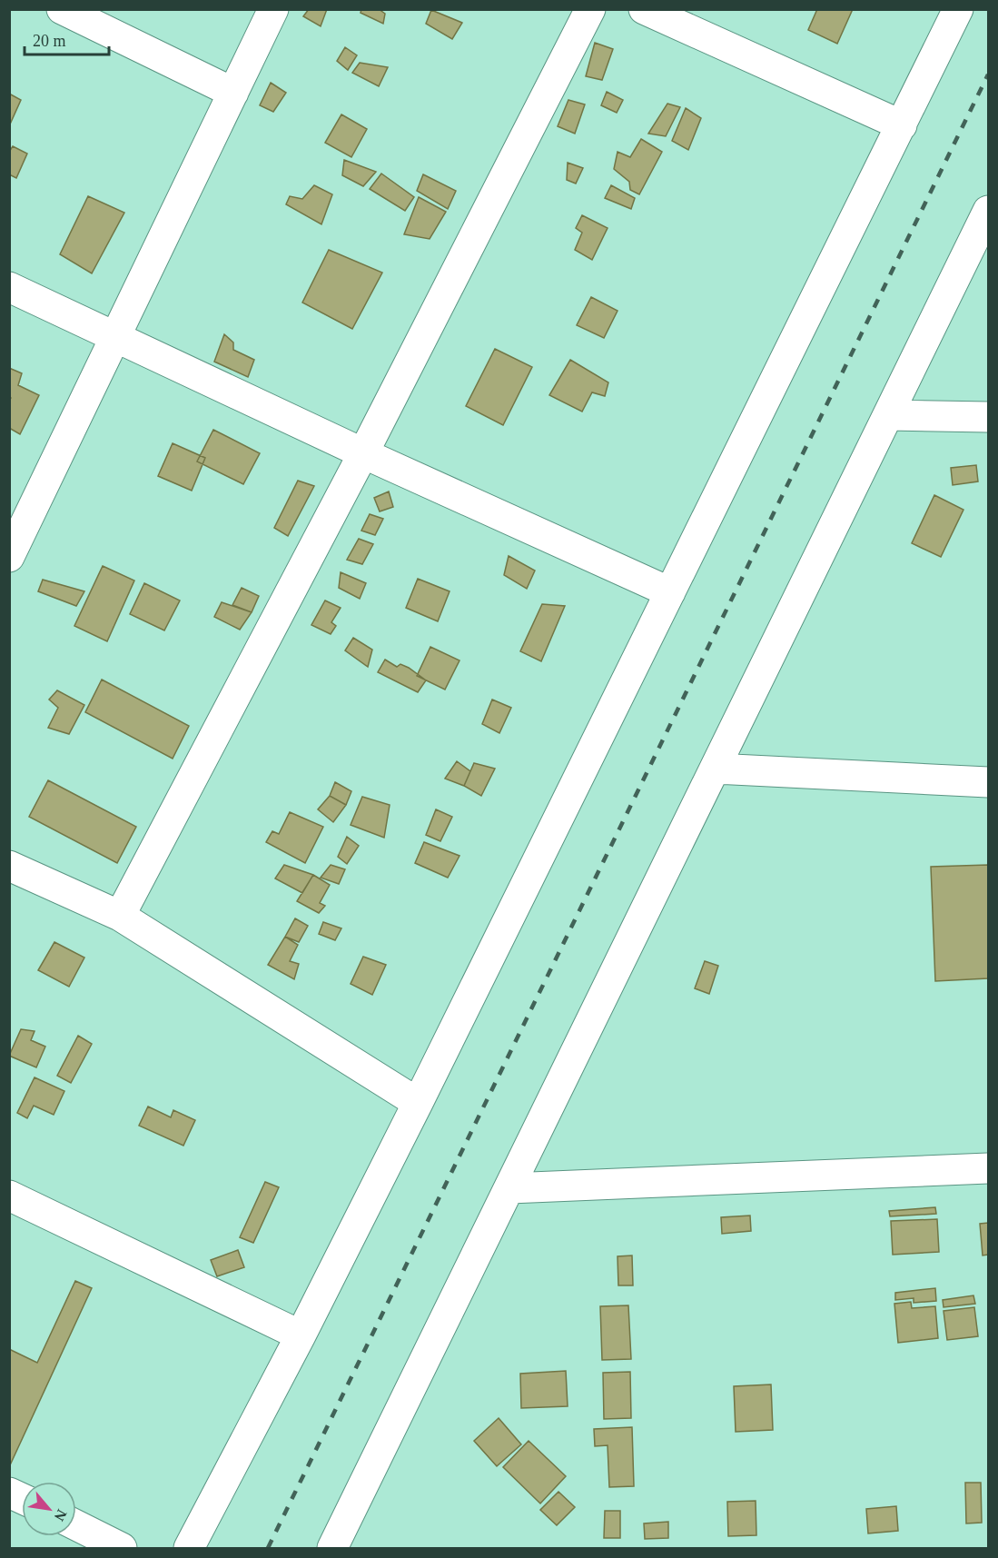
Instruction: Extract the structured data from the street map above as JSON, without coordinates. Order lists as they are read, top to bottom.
{
  "scale_bar": "20 m",
  "north": "bottom right"
}
